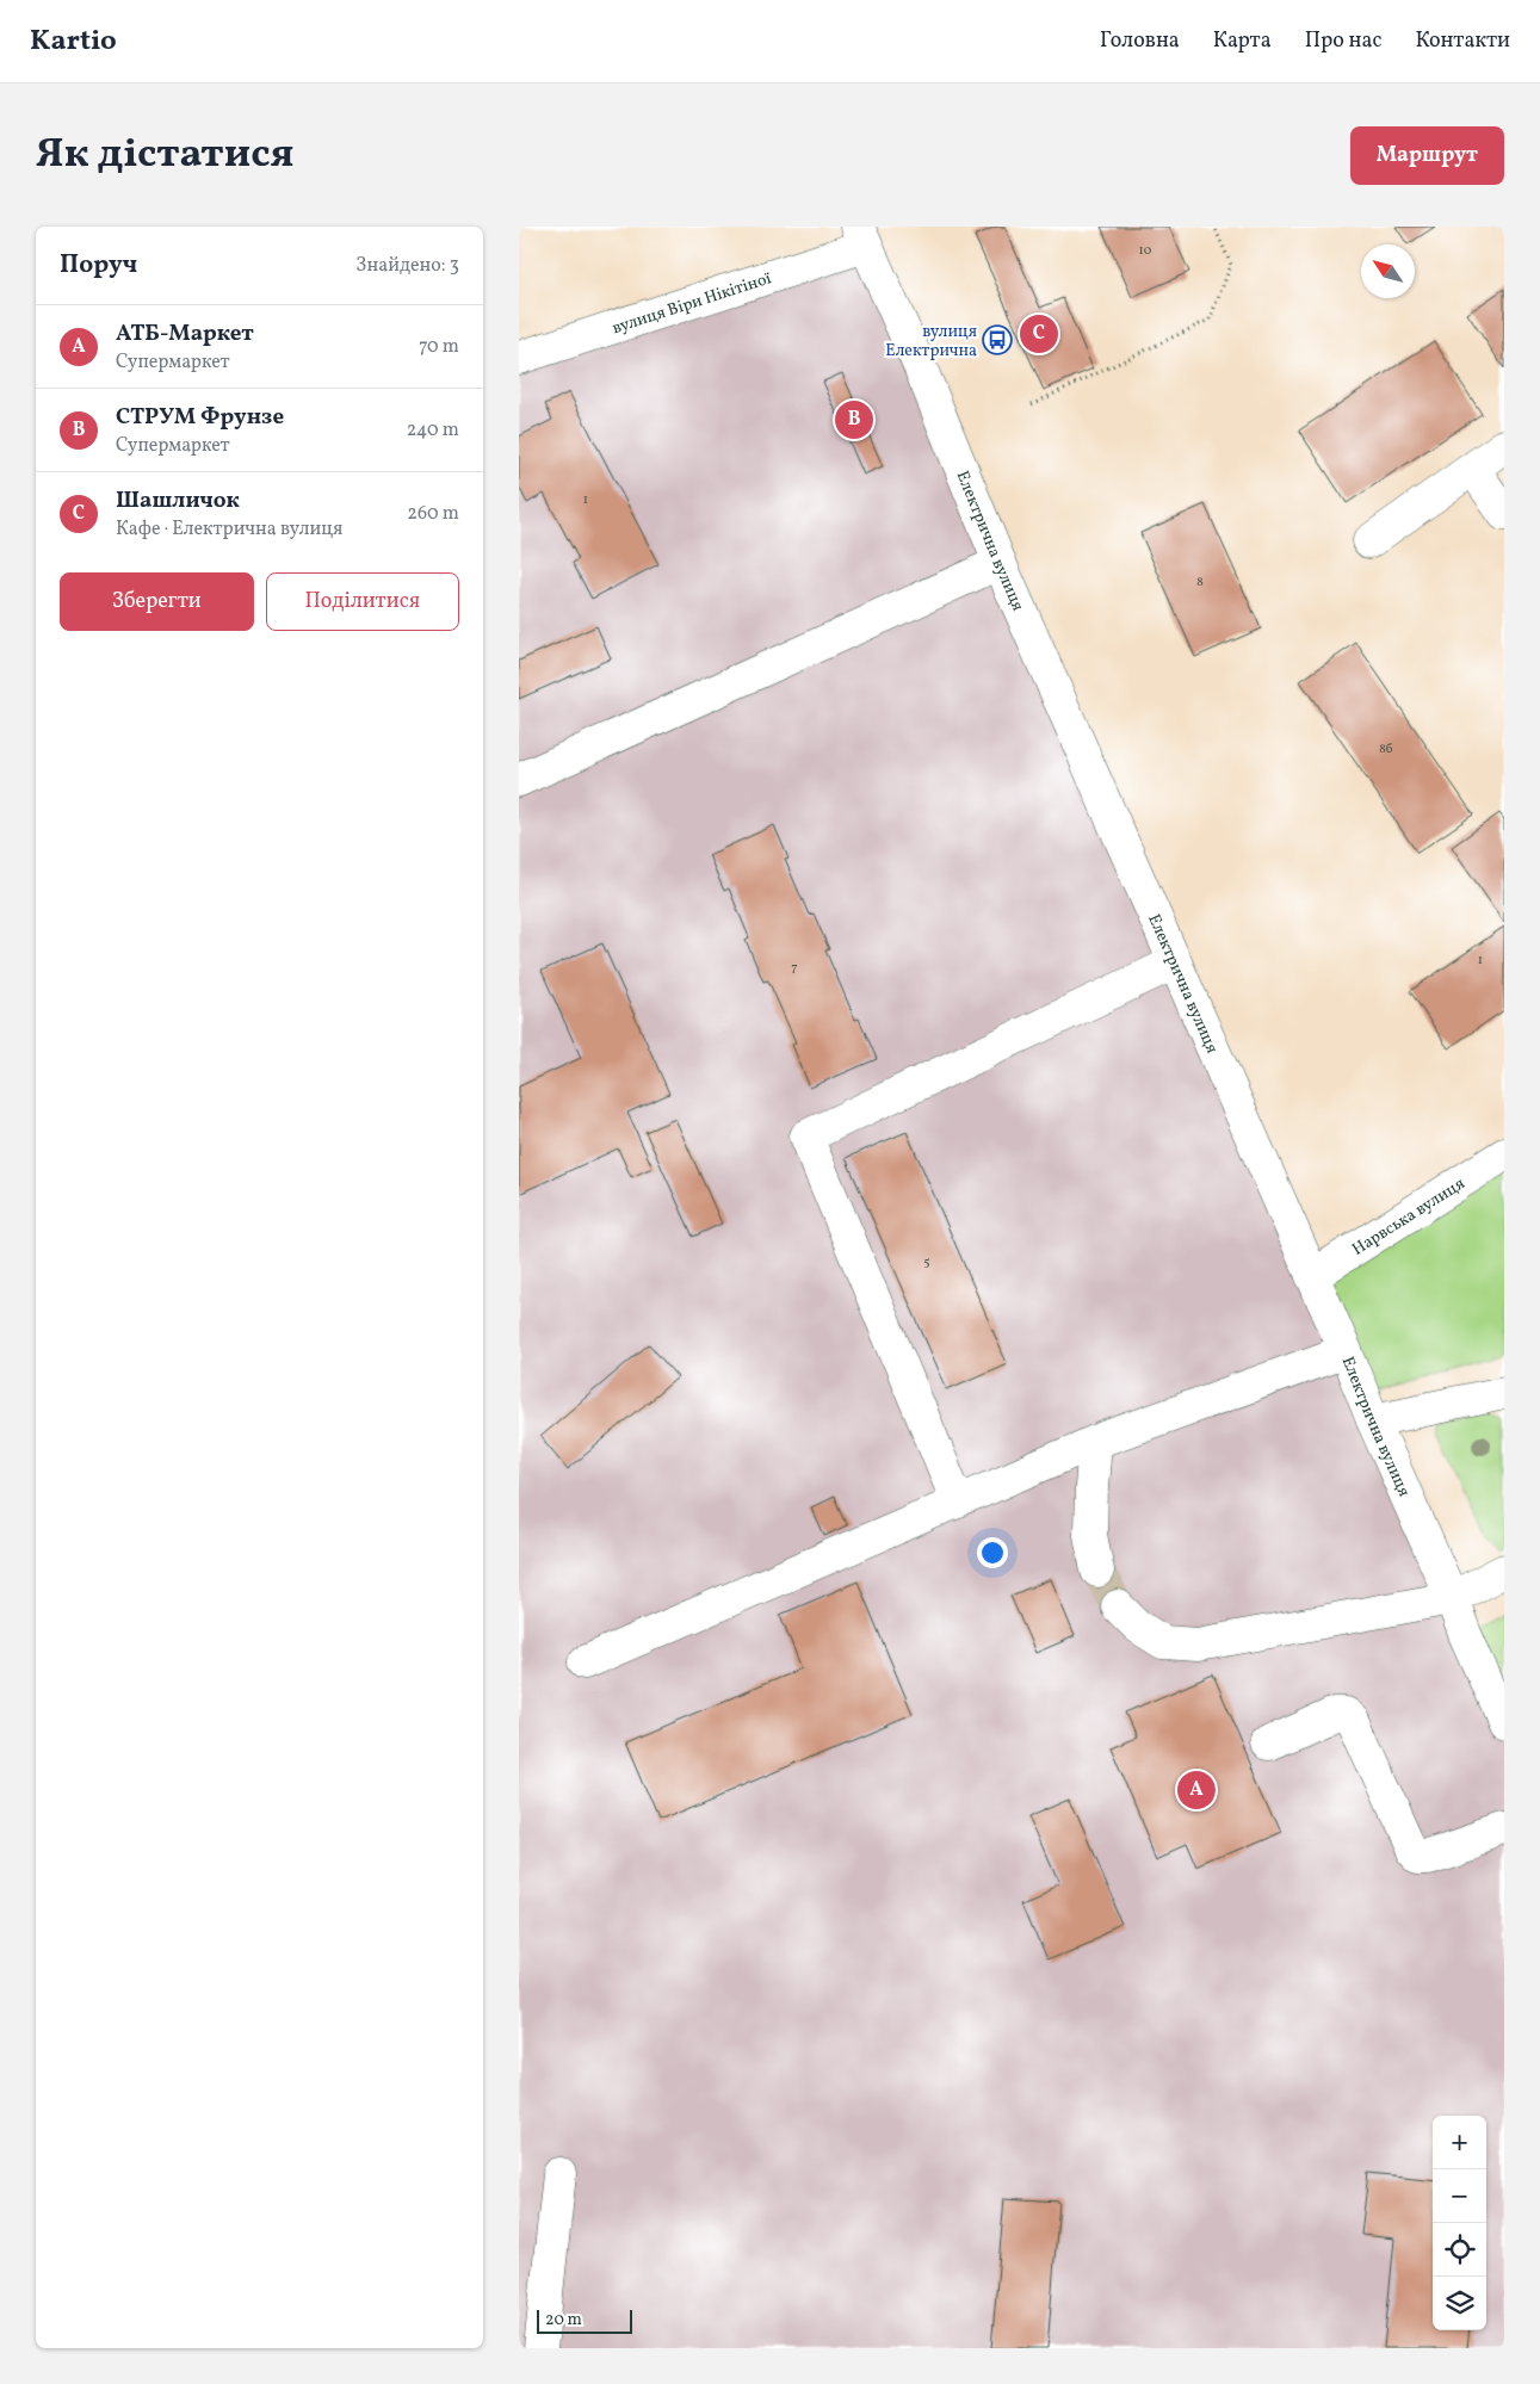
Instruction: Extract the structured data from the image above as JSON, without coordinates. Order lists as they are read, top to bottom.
{
  "streets": {
    "main road": ["вулиця Віри Нікітіної", "Електрична вулиця", "Нарвська вулиця"]
  },
  "crossings": [
    ["вулиця Віри Нікітіної", "Електрична вулиця"],
    ["Електрична вулиця", "Нарвська вулиця"]
  ],
  "places": {
    "bus stop": ["вулиця Електрична"]
  },
  "house_numbers": [
    "10",
    "1",
    "8",
    "8б",
    "1",
    "7",
    "5"
  ],
  "scale_bar": "20 m",
  "north": "top left",
  "page": {
    "header": "Kartio",
    "nav": [
      "Головна",
      "Карта",
      "Про нас",
      "Контакти"
    ],
    "title": "Як дістатися",
    "buttons": [
      "Маршрут",
      ["Зберегти", "Поділитися"]
    ],
    "heading": ["Поруч", "Знайдено: 3"],
    "list": [
      {
        "mark": "A",
        "name": "АТБ-Маркет",
        "note": "Супермаркет",
        "value": "70 m"
      },
      {
        "mark": "B",
        "name": "СТРУМ Фрунзе",
        "note": "Супермаркет",
        "value": "240 m"
      },
      {
        "mark": "C",
        "name": "Шашличок",
        "note": "Кафе · Електрична вулиця",
        "value": "260 m"
      }
    ],
    "pins": ["C", "B", "A"],
    "map_buttons": ["+", "−"],
    "scale": "20 m"
  }
}
